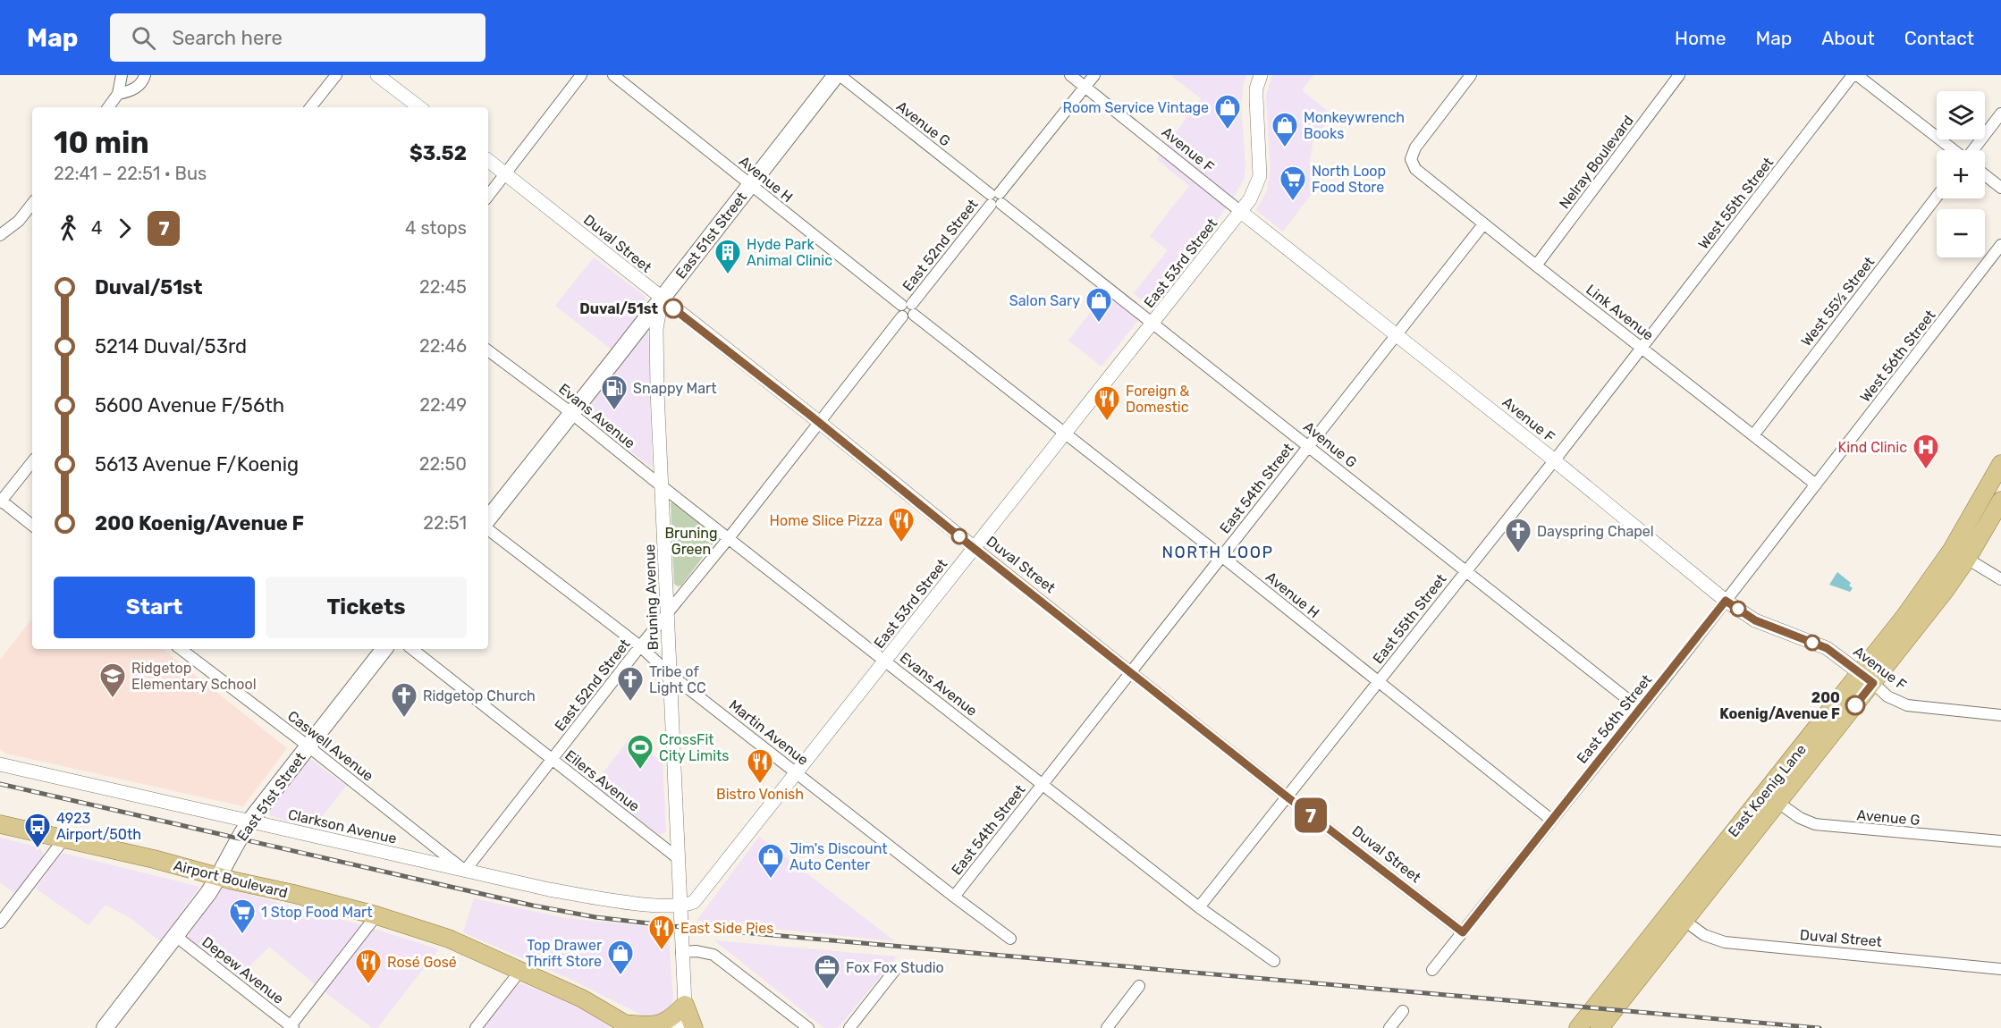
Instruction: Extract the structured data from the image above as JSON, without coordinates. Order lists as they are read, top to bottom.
{
  "streets": {
    "main road": ["East 51st Street", "East Koenig Lane", "Airport Boulevard"],
    "street": [
      "Avenue G",
      "Avenue F",
      "Nelray Boulevard",
      "Avenue H",
      "West 55th Street",
      "Duval Street",
      "East 52nd Street",
      "East 53rd Street",
      "West 55½ Street",
      "Link Avenue",
      "West 56th Street",
      "Evans Avenue",
      "East 54th Street",
      "Bruning Avenue",
      "East 55th Street",
      "East 56th Street",
      "Martin Avenue",
      "Caswell Avenue",
      "Eilers Avenue",
      "Clarkson Avenue",
      "Depew Avenue"
    ]
  },
  "crossings": [
    ["Avenue G", "East 51st Street"],
    ["Avenue G", "East 52nd Street"],
    ["Avenue G", "East 53rd Street"],
    ["Avenue G", "East 54th Street"],
    ["Avenue G", "East 55th Street"],
    ["Avenue G", "East 56th Street"],
    ["Avenue G", "East Koenig Lane"],
    ["Avenue F", "East 52nd Street"],
    ["Avenue F", "East 53rd Street"],
    ["Avenue F", "East 54th Street"],
    ["Avenue F", "East 55th Street"],
    ["Avenue F", "East 56th Street"],
    ["Avenue F", "East Koenig Lane"],
    ["Nelray Boulevard", "Link Avenue"],
    ["Avenue H", "East 51st Street"],
    ["Avenue H", "East 52nd Street"],
    ["Avenue H", "East 53rd Street"],
    ["Avenue H", "East 54th Street"],
    ["Avenue H", "East 55th Street"],
    ["Avenue H", "East 56th Street"],
    ["West 55th Street", "Link Avenue"],
    ["West 55th Street", "East 55th Street"],
    ["East 51st Street", "Duval Street"],
    ["East 51st Street", "Evans Avenue"],
    ["East 51st Street", "Bruning Avenue"],
    ["East 51st Street", "Caswell Avenue"],
    ["East 51st Street", "Clarkson Avenue"],
    ["East 51st Street", "Airport Boulevard"],
    ["East 51st Street", "Depew Avenue"],
    ["Duval Street", "East 52nd Street"],
    ["Duval Street", "East 53rd Street"],
    ["Duval Street", "East 54th Street"],
    ["Duval Street", "Bruning Avenue"],
    ["Duval Street", "East 55th Street"],
    ["Duval Street", "East 56th Street"],
    ["Duval Street", "East Koenig Lane"],
    ["East 52nd Street", "Evans Avenue"],
    ["East 52nd Street", "Bruning Avenue"],
    ["East 52nd Street", "Martin Avenue"],
    ["East 52nd Street", "Caswell Avenue"],
    ["East 52nd Street", "Eilers Avenue"],
    ["East 52nd Street", "Clarkson Avenue"],
    ["East 53rd Street", "Evans Avenue"],
    ["East 53rd Street", "Bruning Avenue"],
    ["East 53rd Street", "Martin Avenue"],
    ["East 53rd Street", "Clarkson Avenue"],
    ["West 55½ Street", "Link Avenue"],
    ["Link Avenue", "West 56th Street"],
    ["Link Avenue", "East 54th Street"],
    ["Link Avenue", "East 55th Street"],
    ["Link Avenue", "East 56th Street"],
    ["West 56th Street", "East 56th Street"],
    ["Evans Avenue", "East 54th Street"],
    ["Evans Avenue", "Bruning Avenue"],
    ["Evans Avenue", "East 55th Street"],
    ["East 54th Street", "Martin Avenue"],
    ["Bruning Avenue", "Martin Avenue"],
    ["Bruning Avenue", "Eilers Avenue"],
    ["Bruning Avenue", "Clarkson Avenue"],
    ["Caswell Avenue", "Clarkson Avenue"]
  ],
  "districts": ["NORTH LOOP"],
  "parks": ["Bruning Green"],
  "places": {
    "shop": [
      "Room Service Vintage",
      "Monkeywrench Books",
      "Salon Sary",
      "Jim's Discount Auto Center",
      "Top Drawer Thrift Store"
    ],
    "supermarket": ["North Loop Food Store", "1 Stop Food Mart"],
    "building": ["Hyde Park Animal Clinic"],
    "other": ["Duval/51st", "200 Koenig/Avenue F"],
    "fuel station": ["Snappy Mart"],
    "restaurant": [
      "Foreign & Domestic",
      "Home Slice Pizza",
      "Bistro Vonish",
      "East Side Pies",
      "Rosé Gosé"
    ],
    "hospital": ["Kind Clinic"],
    "church": ["Dayspring Chapel", "Tribe of Light CC", "Ridgetop Church"],
    "school or university": ["Ridgetop Elementary School"],
    "sports": ["CrossFit City Limits"],
    "bus stop": ["4923 Airport/50th"],
    "office": ["Fox Fox Studio"]
  },
  "lines": ["bus line 7"],
  "page": {
    "header": "Map",
    "search": "Search here",
    "nav": [
      "Home",
      "Map",
      "About",
      "Contact"
    ],
    "on_map": "7",
    "map_buttons": ["+", "−"],
    "heading": ["10 min", "22:41 – 22:51 · Bus", "$3.52"],
    "legs": ["4", "7", "4 stops"],
    "list": [
      {
        "name": "Duval/51st",
        "value": "22:45"
      },
      {
        "name": "5214 Duval/53rd",
        "value": "22:46"
      },
      {
        "name": "5600 Avenue F/56th",
        "value": "22:49"
      },
      {
        "name": "5613 Avenue F/Koenig",
        "value": "22:50"
      },
      {
        "name": "200 Koenig/Avenue F",
        "value": "22:51"
      }
    ],
    "buttons": ["Start", "Tickets"]
  }
}
